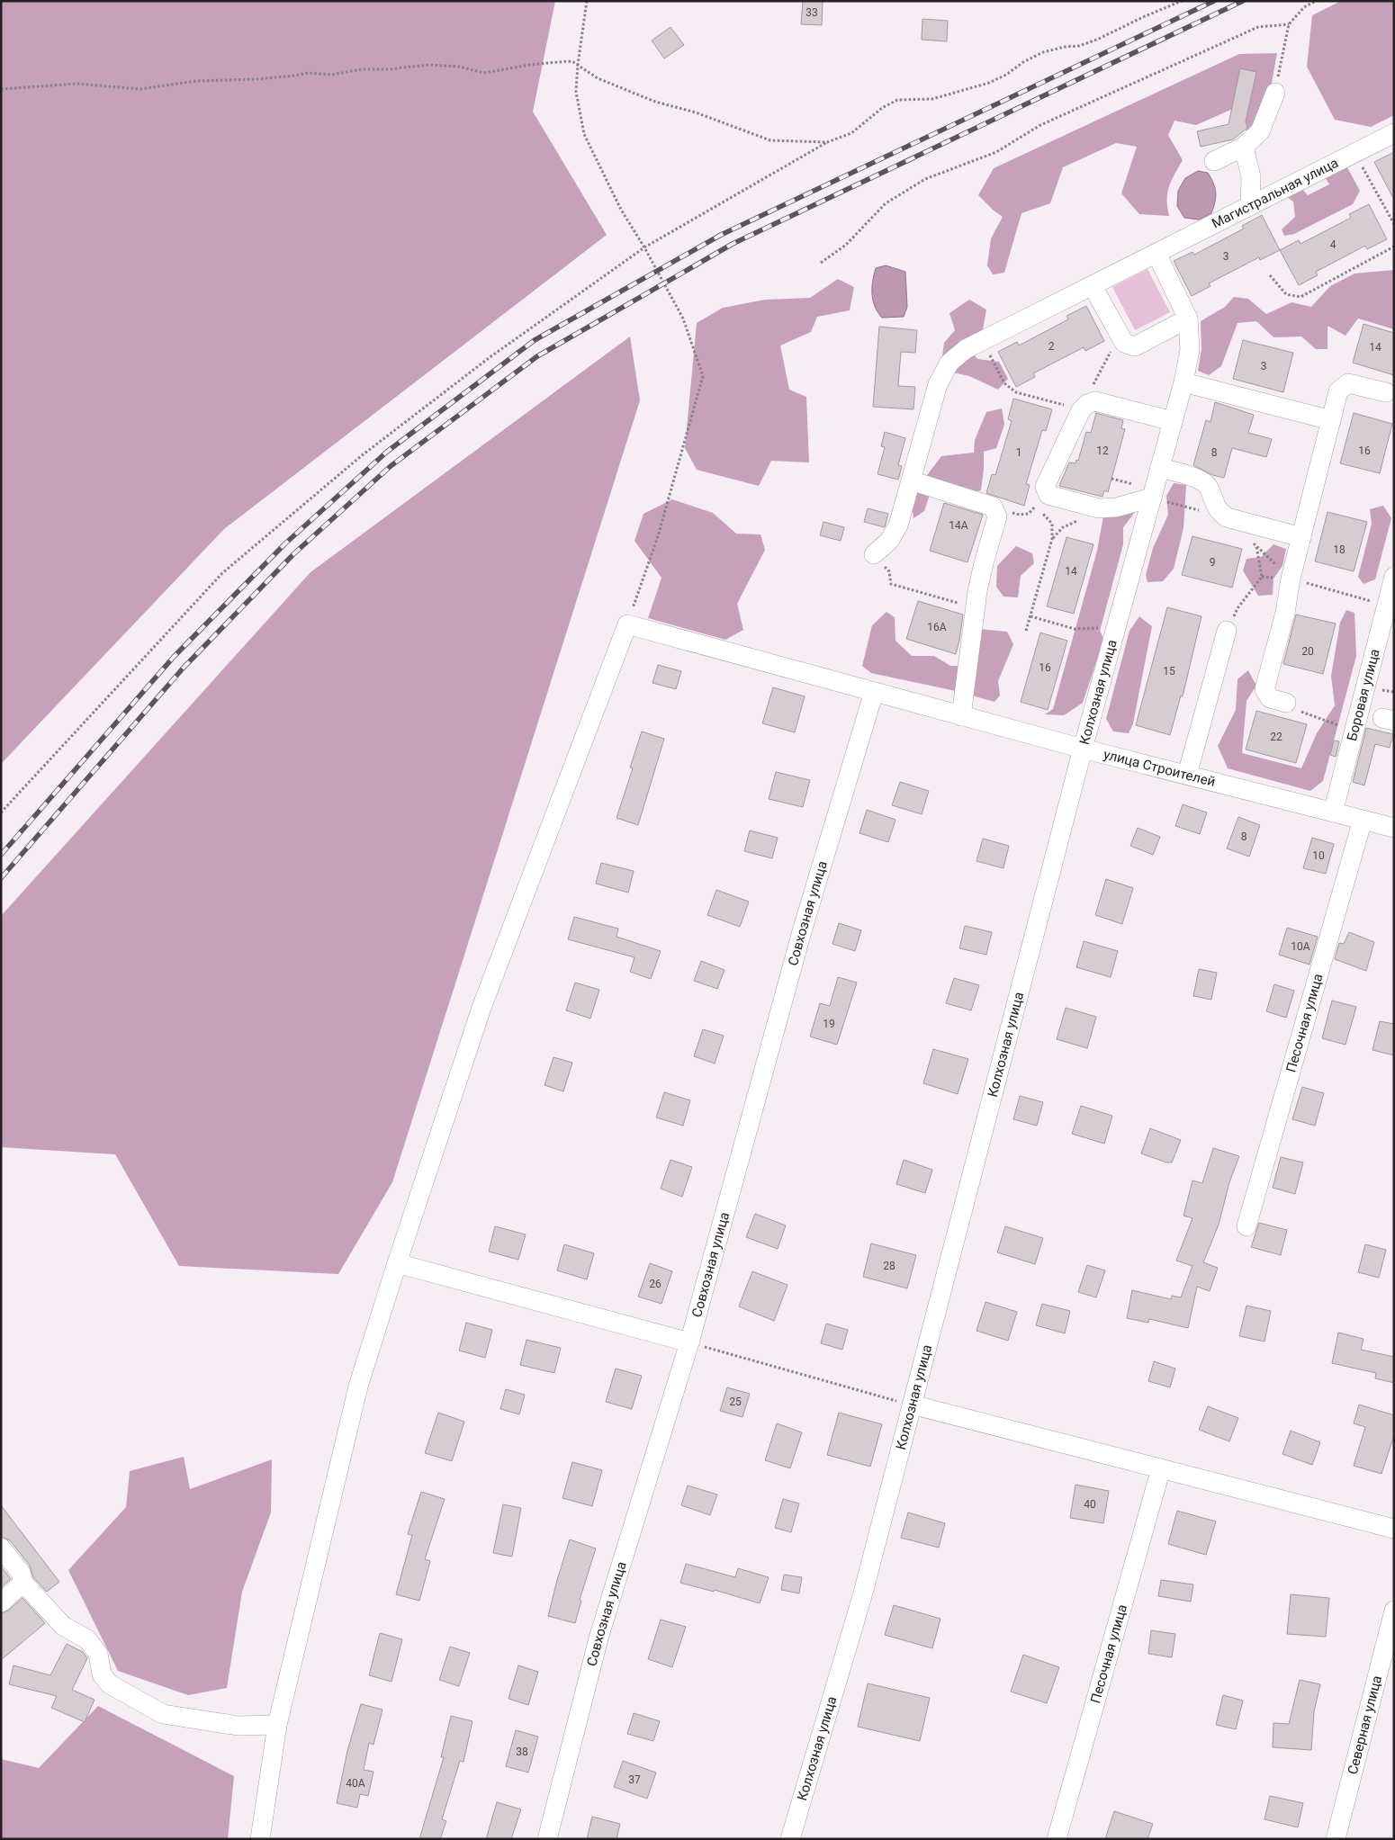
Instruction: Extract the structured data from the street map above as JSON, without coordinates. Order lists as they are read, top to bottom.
{
  "streets": {
    "street": [
      "Магистральная улица",
      "Колхозная улица",
      "Боровая улица",
      "улица Строителей",
      "Совхозная улица",
      "Песочная улица",
      "Северная улица"
    ]
  },
  "crossings": [
    ["Магистральная улица", "Колхозная улица"],
    ["Колхозная улица", "улица Строителей"],
    ["Боровая улица", "улица Строителей"],
    ["улица Строителей", "Совхозная улица"],
    ["улица Строителей", "Песочная улица"]
  ],
  "house_numbers": [
    "33",
    "4",
    "3",
    "2",
    "14",
    "3",
    "12",
    "16",
    "1",
    "8",
    "14А",
    "18",
    "9",
    "14",
    "16А",
    "20",
    "16",
    "15",
    "22",
    "8",
    "10",
    "10А",
    "19",
    "28",
    "26",
    "25",
    "40",
    "38",
    "37",
    "40А"
  ]
}
